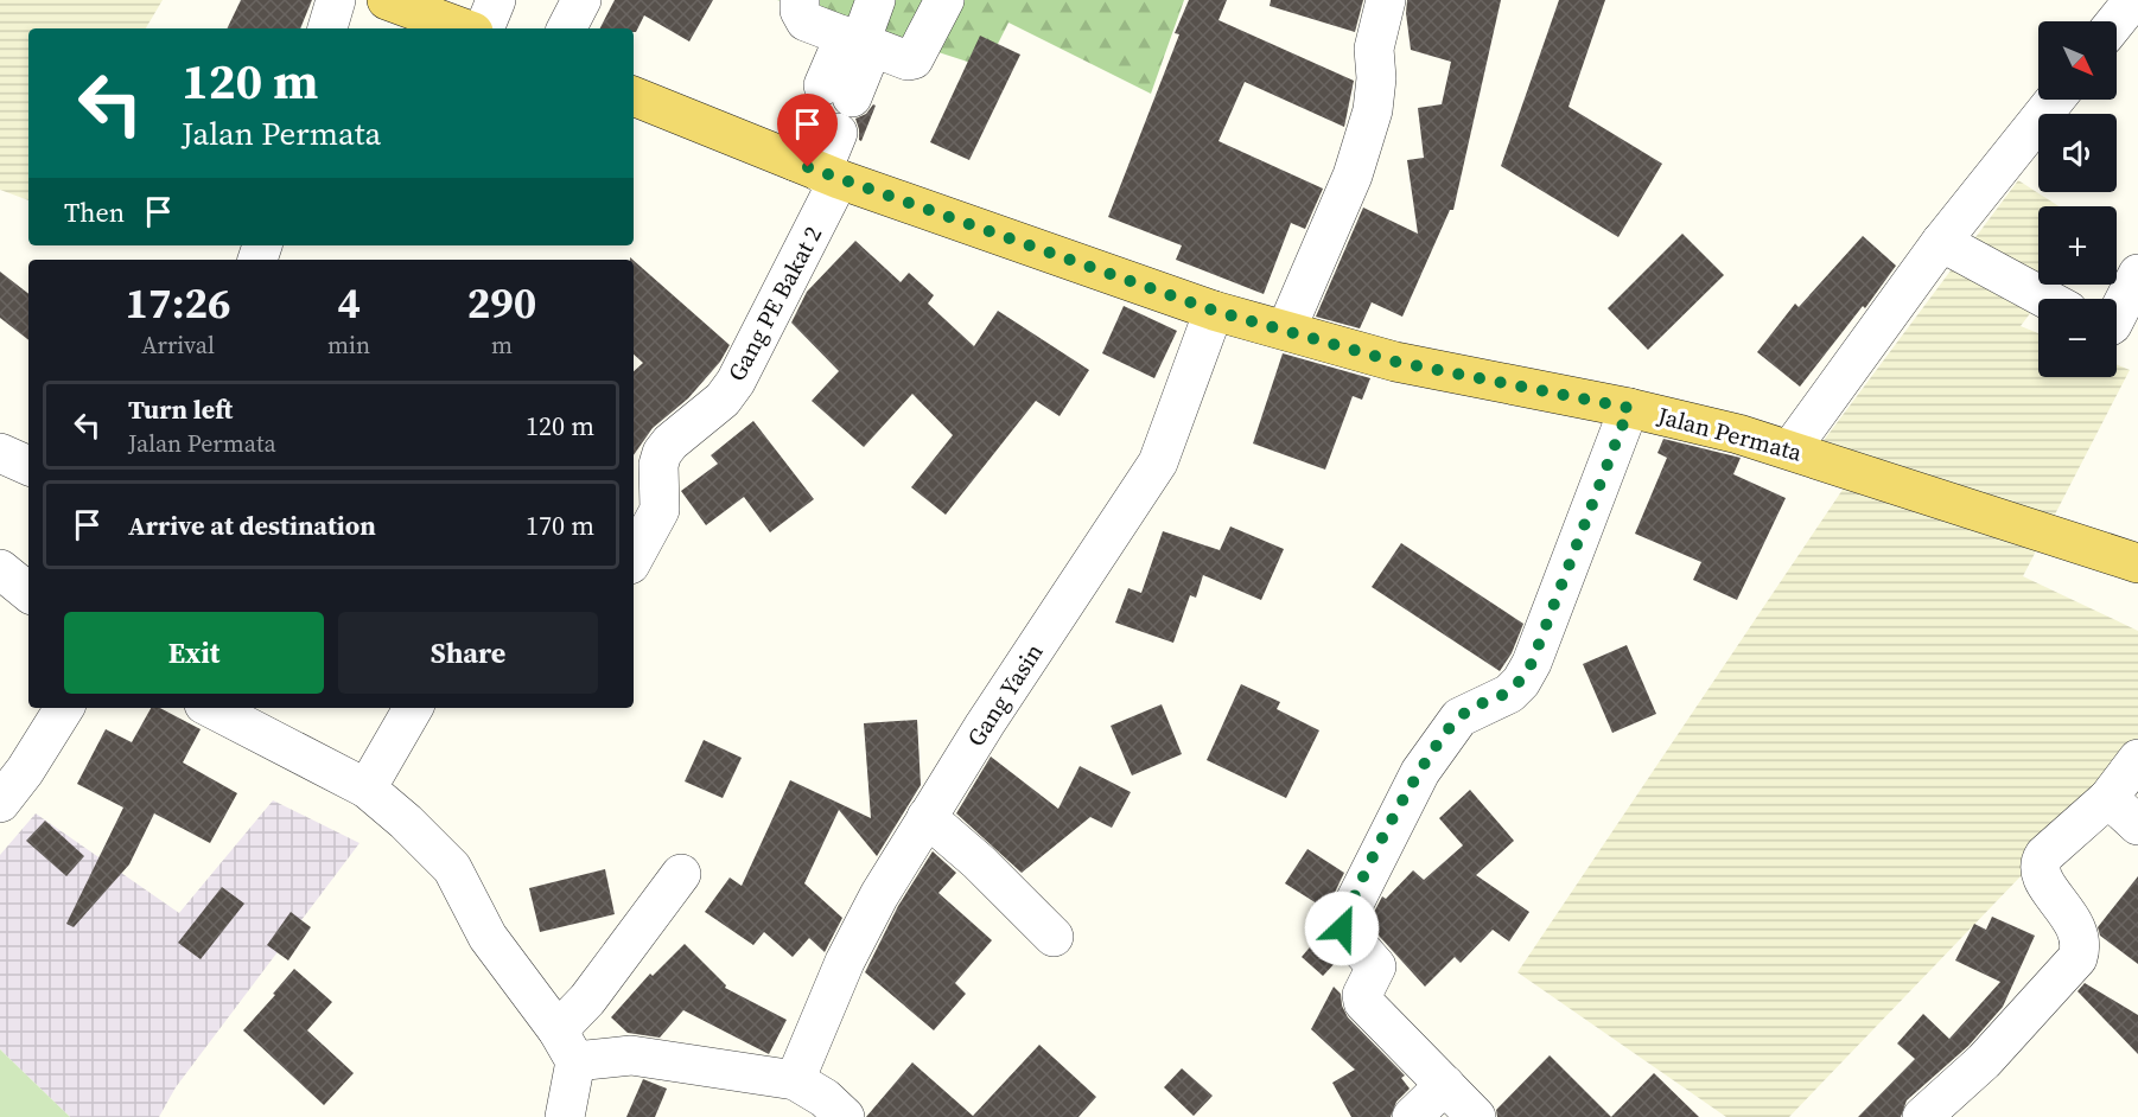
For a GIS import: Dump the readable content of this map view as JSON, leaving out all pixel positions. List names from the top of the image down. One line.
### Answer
{"streets":{"main road":["Jalan Permata"],"street":["Gang PE Bakat 2","Gang Yasin"]},"crossings":[["Gang PE Bakat 2","Jalan Permata"],["Jalan Permata","Gang Yasin"]],"north":"bottom right","page":{"map_buttons":["+","−"],"turn":["120 m","Jalan Permata"],"then":"Then","eta":["17:26","Arrival","4","min","290","m"],"list":[{"name":"Turn left","note":"Jalan Permata","value":"120 m"},{"name":"Arrive at destination","value":"170 m"}],"buttons":["Exit","Share"]}}
